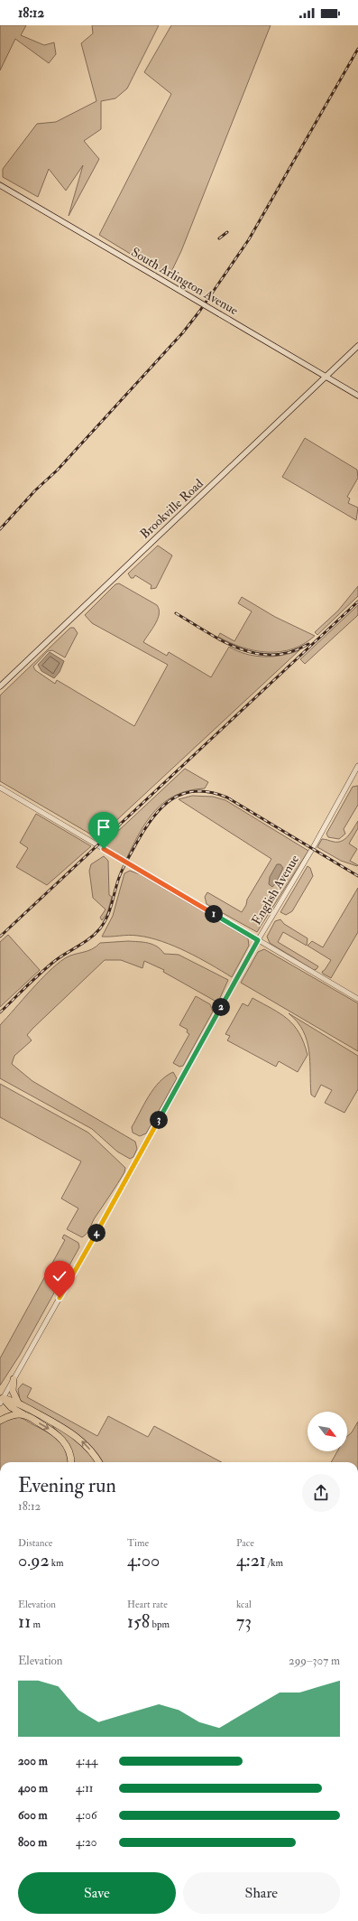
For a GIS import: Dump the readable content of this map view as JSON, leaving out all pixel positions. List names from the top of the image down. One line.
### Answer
{"streets":{"main road":["South Arlington Avenue","Brookville Road"],"street":["English Avenue"]},"crossings":[["South Arlington Avenue","Brookville Road"]],"north":"bottom right","page":{"status":"18:12","pins":["1","2","3","4"],"heading":["Evening run","18:12"],"stats":[["Distance","0.92 km"],["Time","4:00"],["Pace","4:21 /km"],["Elevation","11 m"],["Heart rate","158 bpm"],["kcal","73"]],"chart":["Elevation","299–307 m"],"list":[{"name":"200 m","note":"4:44"},{"name":"400 m","note":"4:11"},{"name":"600 m","note":"4:06"},{"name":"800 m","note":"4:20"}],"buttons":["Save","Share"]}}
